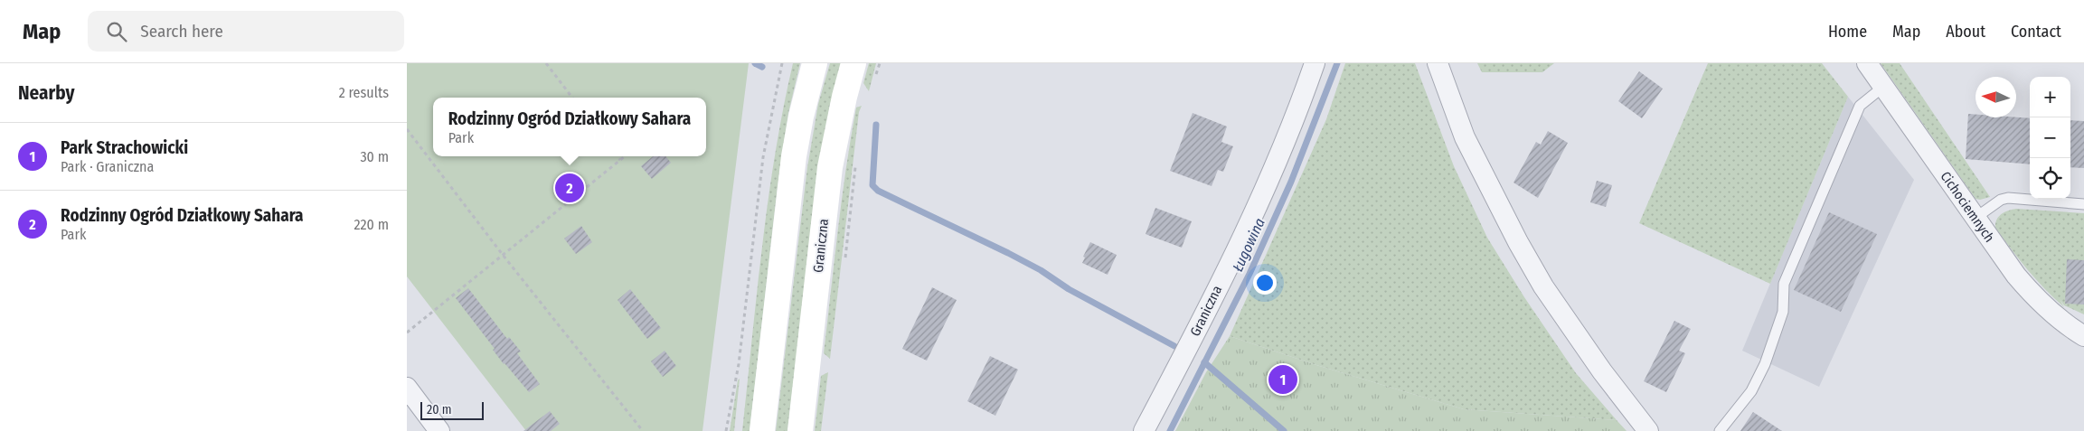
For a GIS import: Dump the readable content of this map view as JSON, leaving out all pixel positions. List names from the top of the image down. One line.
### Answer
{"streets":{"main road":["Graniczna"],"street":["Cichociemnych"]},"water":["Ługowina"],"scale_bar":"20 m","north":"left","page":{"header":"Map","search":"Search here","nav":["Home","Map","About","Contact"],"heading":["Nearby","2 results"],"map_buttons":["+","−"],"popup":["Rodzinny Ogród Działkowy Sahara","Park"],"list":[{"mark":"1","name":"Park Strachowicki","note":"Park · Graniczna","value":"30 m"},{"mark":"2","name":"Rodzinny Ogród Działkowy Sahara","note":"Park","value":"220 m"}],"pins":["2","1"],"scale":"20 m"}}
